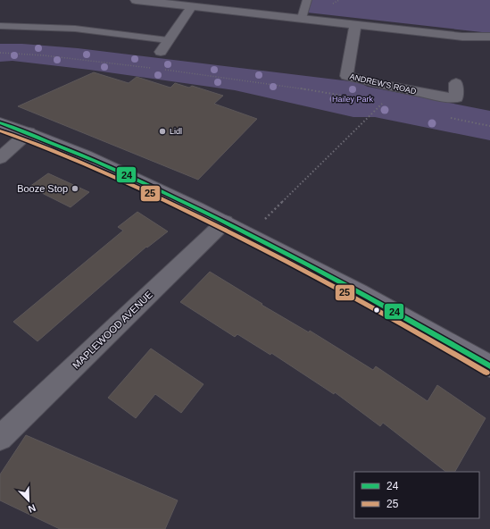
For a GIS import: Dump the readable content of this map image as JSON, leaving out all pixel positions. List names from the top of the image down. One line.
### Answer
{"streets":{"street":["ANDREW'S ROAD","MAPLEWOOD AVENUE"]},"parks":["Hailey Park"],"places":["Lidl","Booze Stop"],"lines":["transit line 24","transit line 25"],"legend":["24","25"],"north":"bottom right"}
